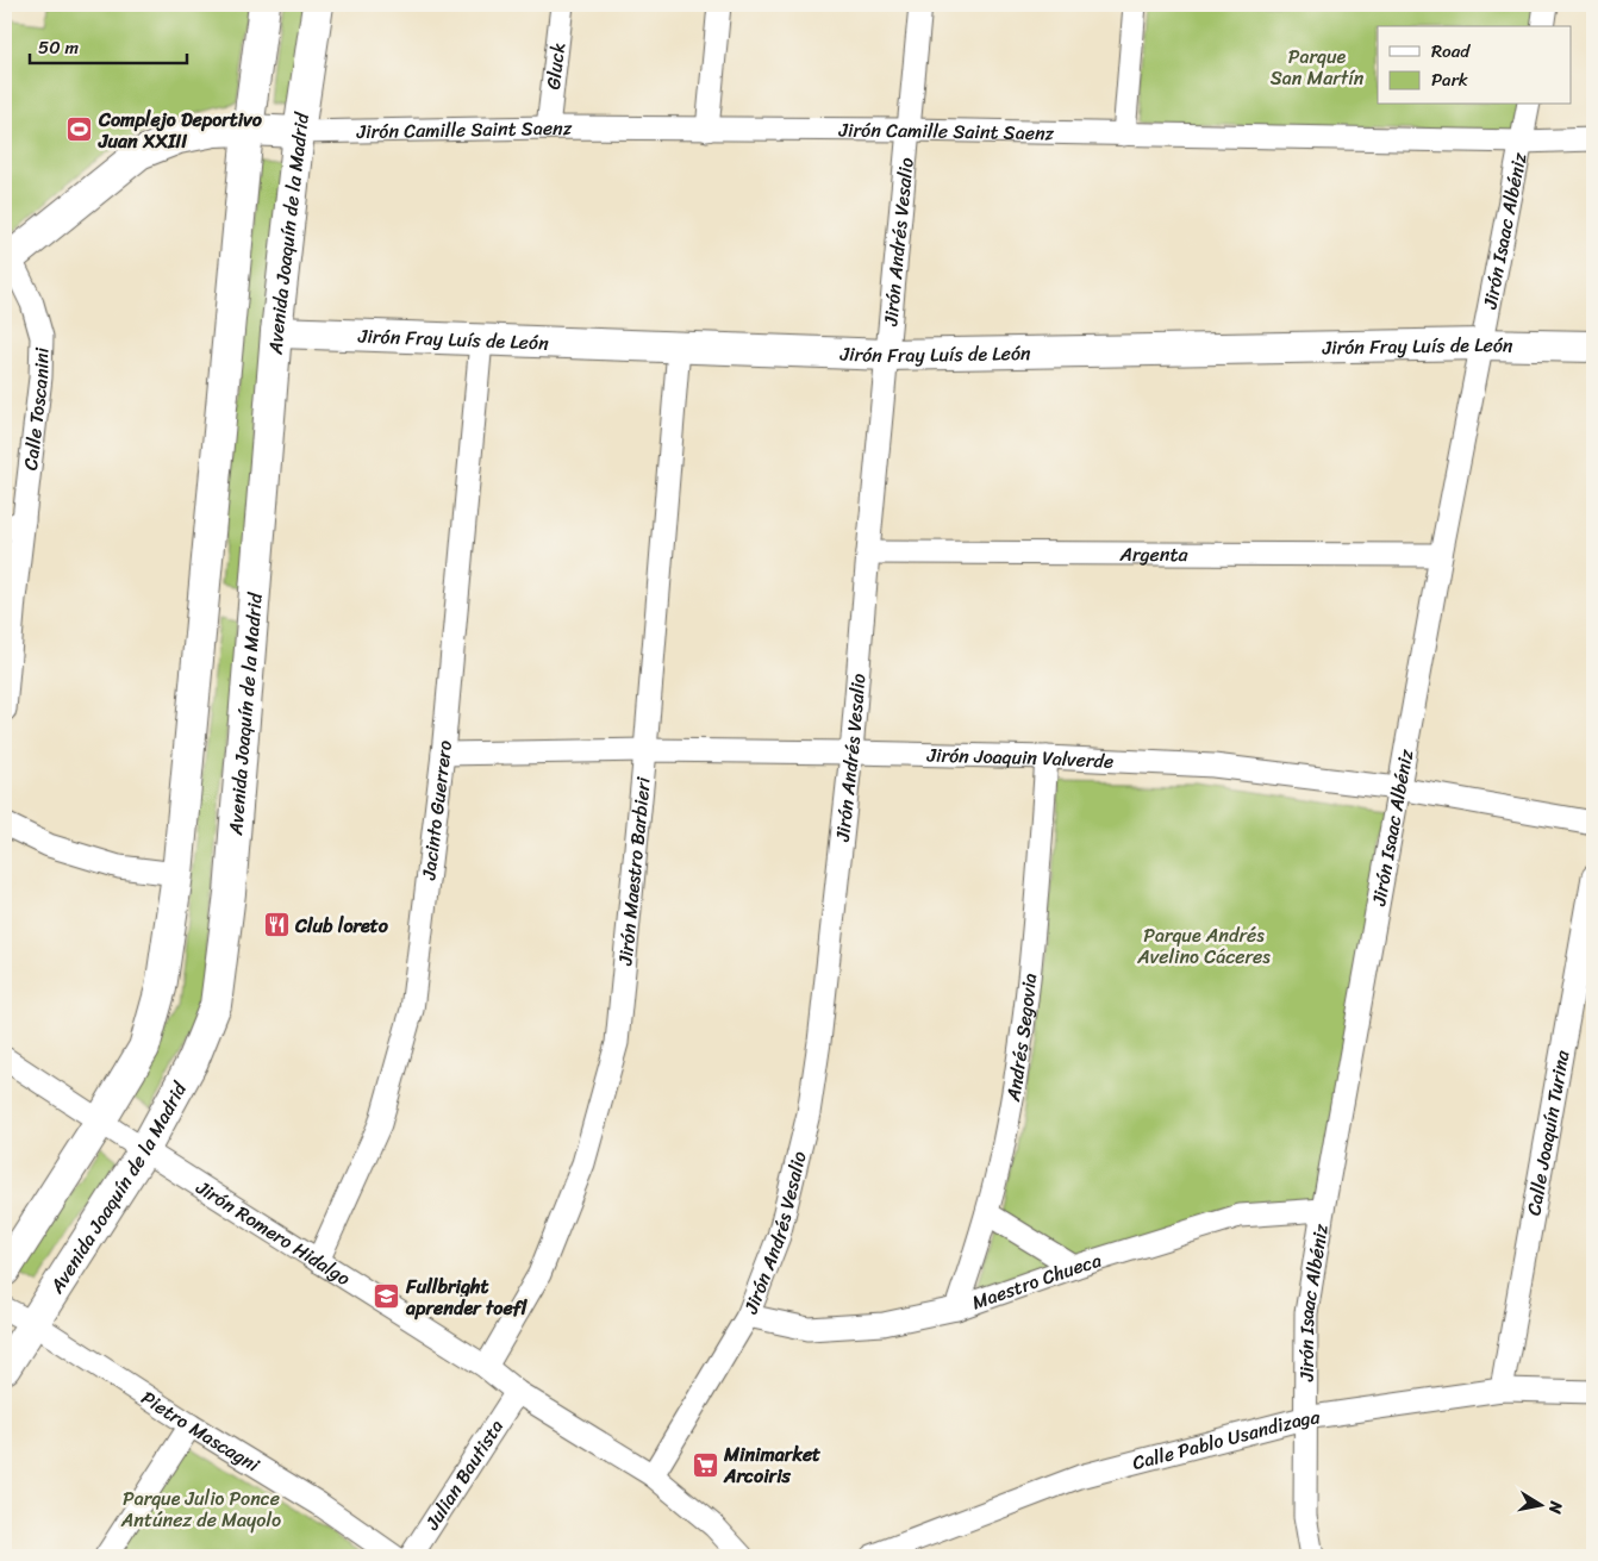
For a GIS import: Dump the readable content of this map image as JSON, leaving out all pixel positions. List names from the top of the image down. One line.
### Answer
{"streets":{"street":["Gluck","Jirón Camille Saint Saenz","Jirón Isaac Albéniz","Avenida Joaquín de la Madrid","Jirón Andrés Vesalio","Jirón Fray Luís de León","Calle Toscanini","Argenta","Jirón Joaquin Valverde","Jacinto Guerrero","Jirón Maestro Barbieri","Andrés Segovia","Calle Joaquín Turina","Jirón Romero Hidalgo","Maestro Chueca","Pietro Mascagni","Calle Pablo Usandizaga","Julian Bautista"]},"crossings":[["Gluck","Jirón Camille Saint Saenz"],["Jirón Camille Saint Saenz","Jirón Isaac Albéniz"],["Jirón Camille Saint Saenz","Avenida Joaquín de la Madrid"],["Jirón Camille Saint Saenz","Jirón Andrés Vesalio"],["Jirón Isaac Albéniz","Jirón Fray Luís de León"],["Jirón Isaac Albéniz","Argenta"],["Jirón Isaac Albéniz","Jirón Joaquin Valverde"],["Jirón Isaac Albéniz","Maestro Chueca"],["Jirón Isaac Albéniz","Calle Pablo Usandizaga"],["Avenida Joaquín de la Madrid","Jirón Fray Luís de León"],["Avenida Joaquín de la Madrid","Jirón Romero Hidalgo"],["Avenida Joaquín de la Madrid","Pietro Mascagni"],["Jirón Andrés Vesalio","Jirón Fray Luís de León"],["Jirón Andrés Vesalio","Argenta"],["Jirón Andrés Vesalio","Jirón Joaquin Valverde"],["Jirón Andrés Vesalio","Jirón Romero Hidalgo"],["Jirón Andrés Vesalio","Maestro Chueca"],["Jirón Fray Luís de León","Jacinto Guerrero"],["Jirón Fray Luís de León","Jirón Maestro Barbieri"],["Jirón Joaquin Valverde","Jacinto Guerrero"],["Jirón Joaquin Valverde","Jirón Maestro Barbieri"],["Jirón Joaquin Valverde","Andrés Segovia"],["Jacinto Guerrero","Jirón Romero Hidalgo"],["Jirón Maestro Barbieri","Jirón Romero Hidalgo"],["Andrés Segovia","Maestro Chueca"],["Calle Joaquín Turina","Calle Pablo Usandizaga"],["Jirón Romero Hidalgo","Julian Bautista"]],"parks":["Parque San Martín","Parque Andrés Avelino Cáceres","Parque Julio Ponce Antúnez de Mayolo"],"places":{"sports":["Complejo Deportivo Juan XXIII"],"restaurant":["Club loreto"],"school or university":["Fullbright aprender toefl"],"supermarket":["Minimarket Arcoiris"]},"legend":["Road","Park"],"scale_bar":"50 m","north":"right"}
